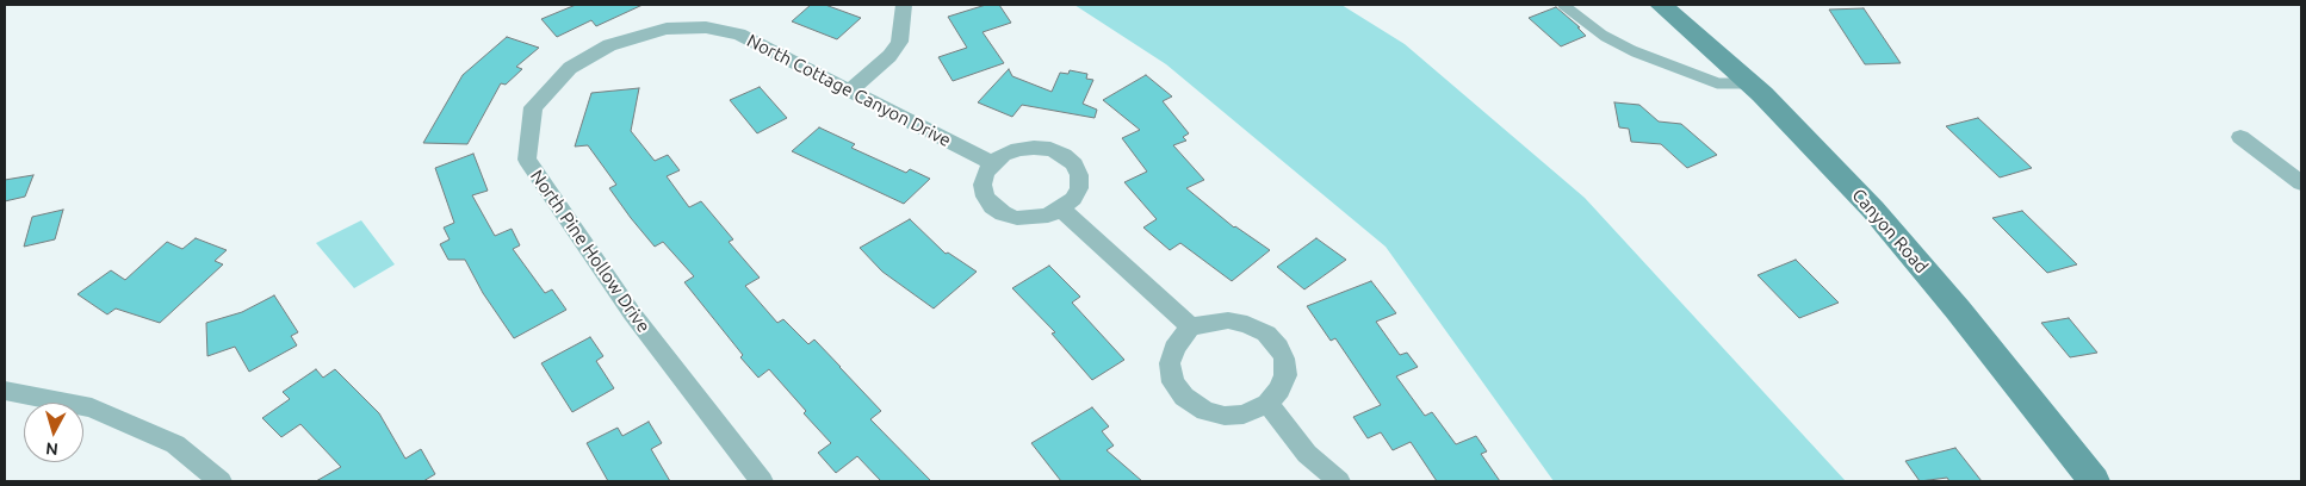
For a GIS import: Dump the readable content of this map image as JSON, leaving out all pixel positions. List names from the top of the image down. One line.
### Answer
{"streets":{"main road":["Canyon Road"],"street":["North Cottage Canyon Drive","North Pine Hollow Drive"]},"crossings":[["North Cottage Canyon Drive","North Pine Hollow Drive"]],"north":"bottom"}
